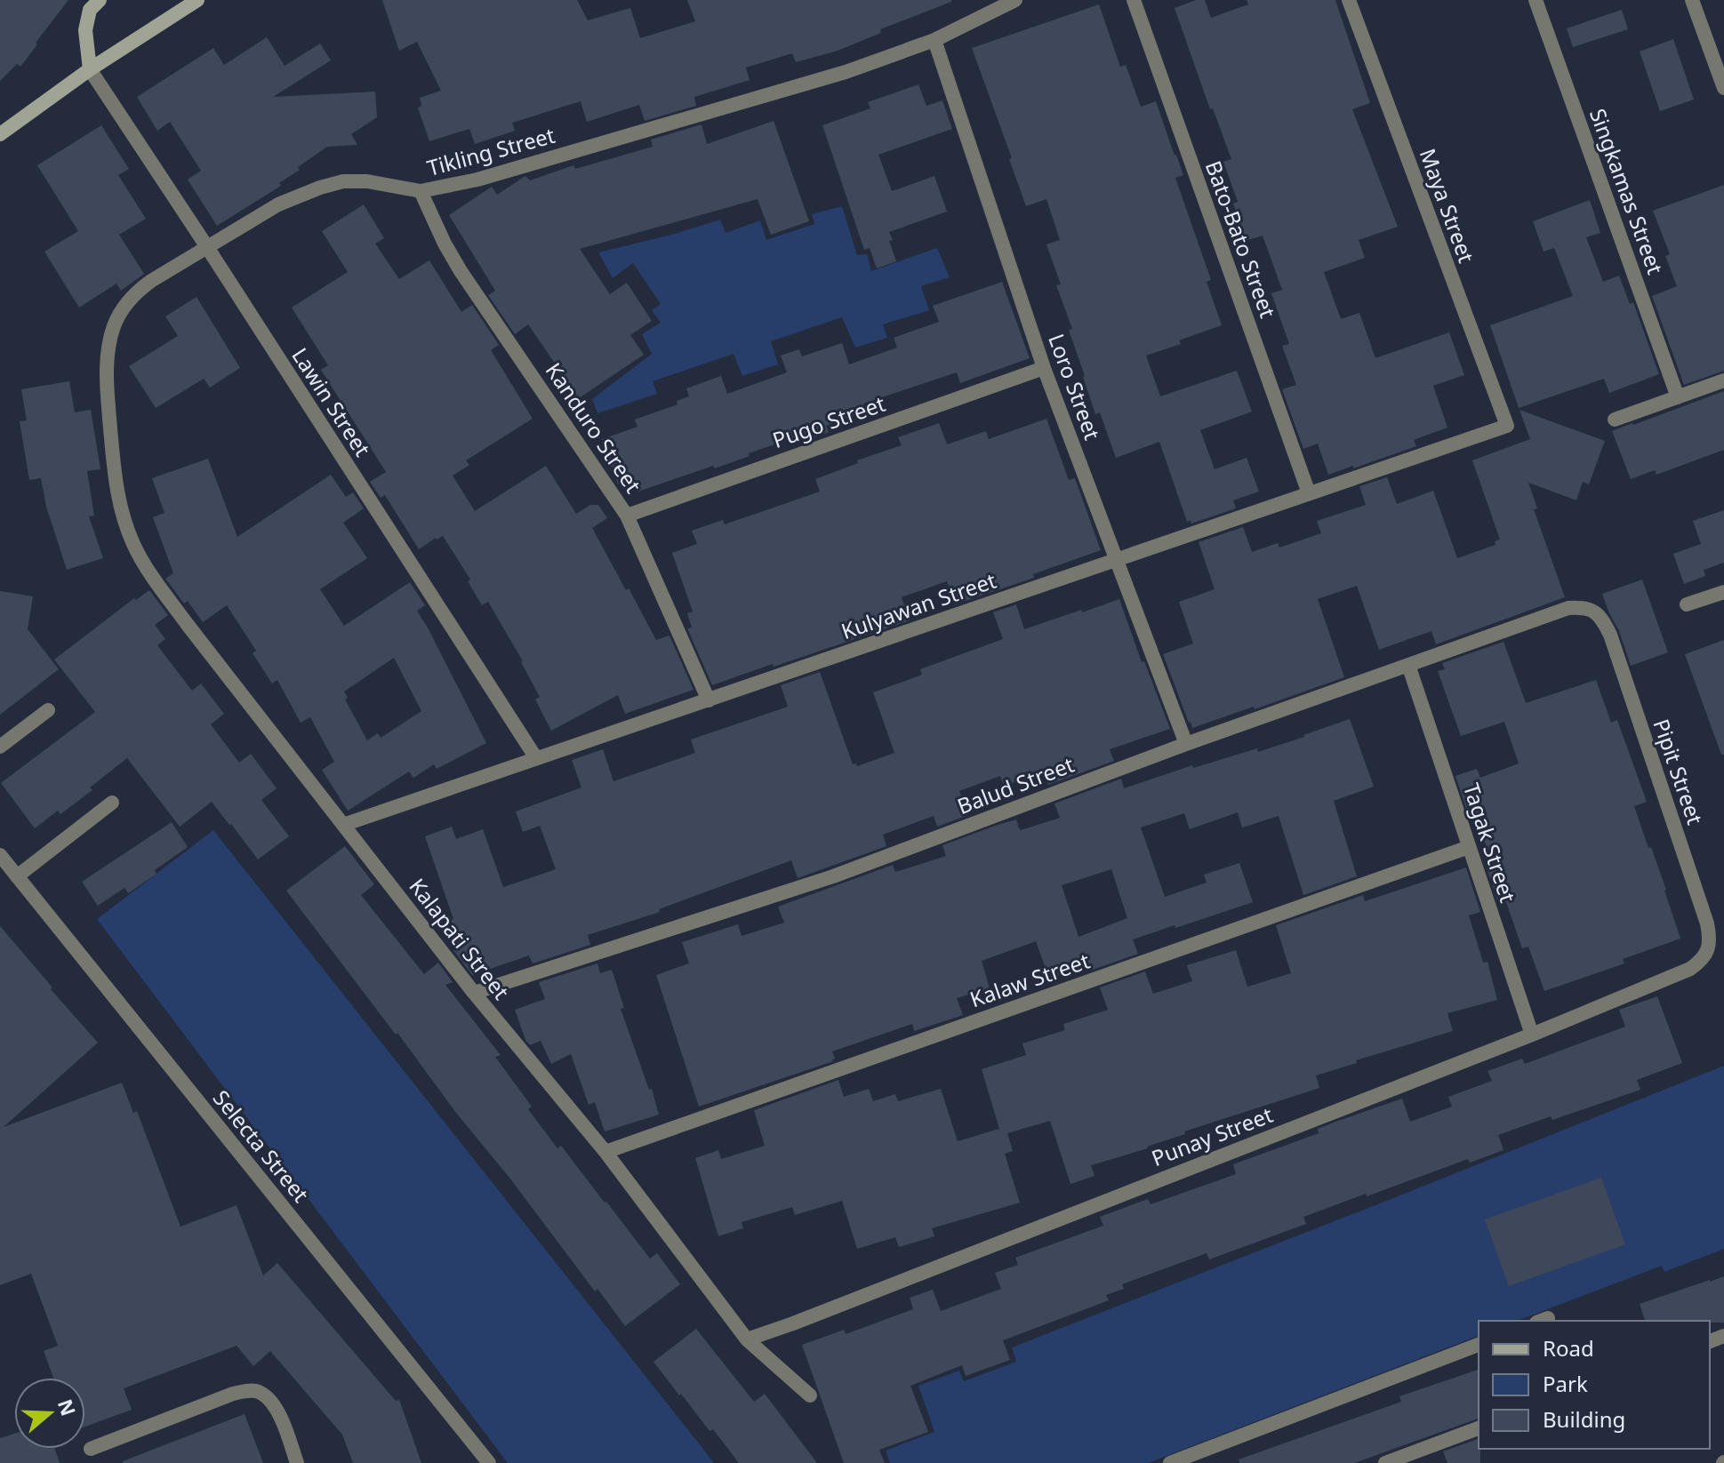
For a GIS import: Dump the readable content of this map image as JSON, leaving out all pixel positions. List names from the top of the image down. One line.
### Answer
{"streets":{"street":["Tikling Street","Singkamas Street","Maya Street","Bato-Bato Street","Loro Street","Lawin Street","Pugo Street","Kanduro Street","Kulyawan Street","Pipit Street","Balud Street","Tagak Street","Kalapati Street","Kalaw Street","Punay Street","Selecta Street"]},"crossings":[["Tikling Street","Loro Street"],["Tikling Street","Lawin Street"],["Tikling Street","Kanduro Street"],["Tikling Street","Kalapati Street"],["Maya Street","Kulyawan Street"],["Bato-Bato Street","Kulyawan Street"],["Loro Street","Pugo Street"],["Loro Street","Kulyawan Street"],["Loro Street","Balud Street"],["Lawin Street","Kulyawan Street"],["Pugo Street","Kanduro Street"],["Kanduro Street","Kulyawan Street"],["Kulyawan Street","Kalapati Street"],["Pipit Street","Balud Street"],["Pipit Street","Punay Street"],["Balud Street","Tagak Street"],["Balud Street","Kalapati Street"],["Tagak Street","Kalaw Street"],["Tagak Street","Punay Street"],["Kalapati Street","Kalaw Street"],["Kalapati Street","Punay Street"]],"legend":["Road","Park","Building"],"north":"right"}
